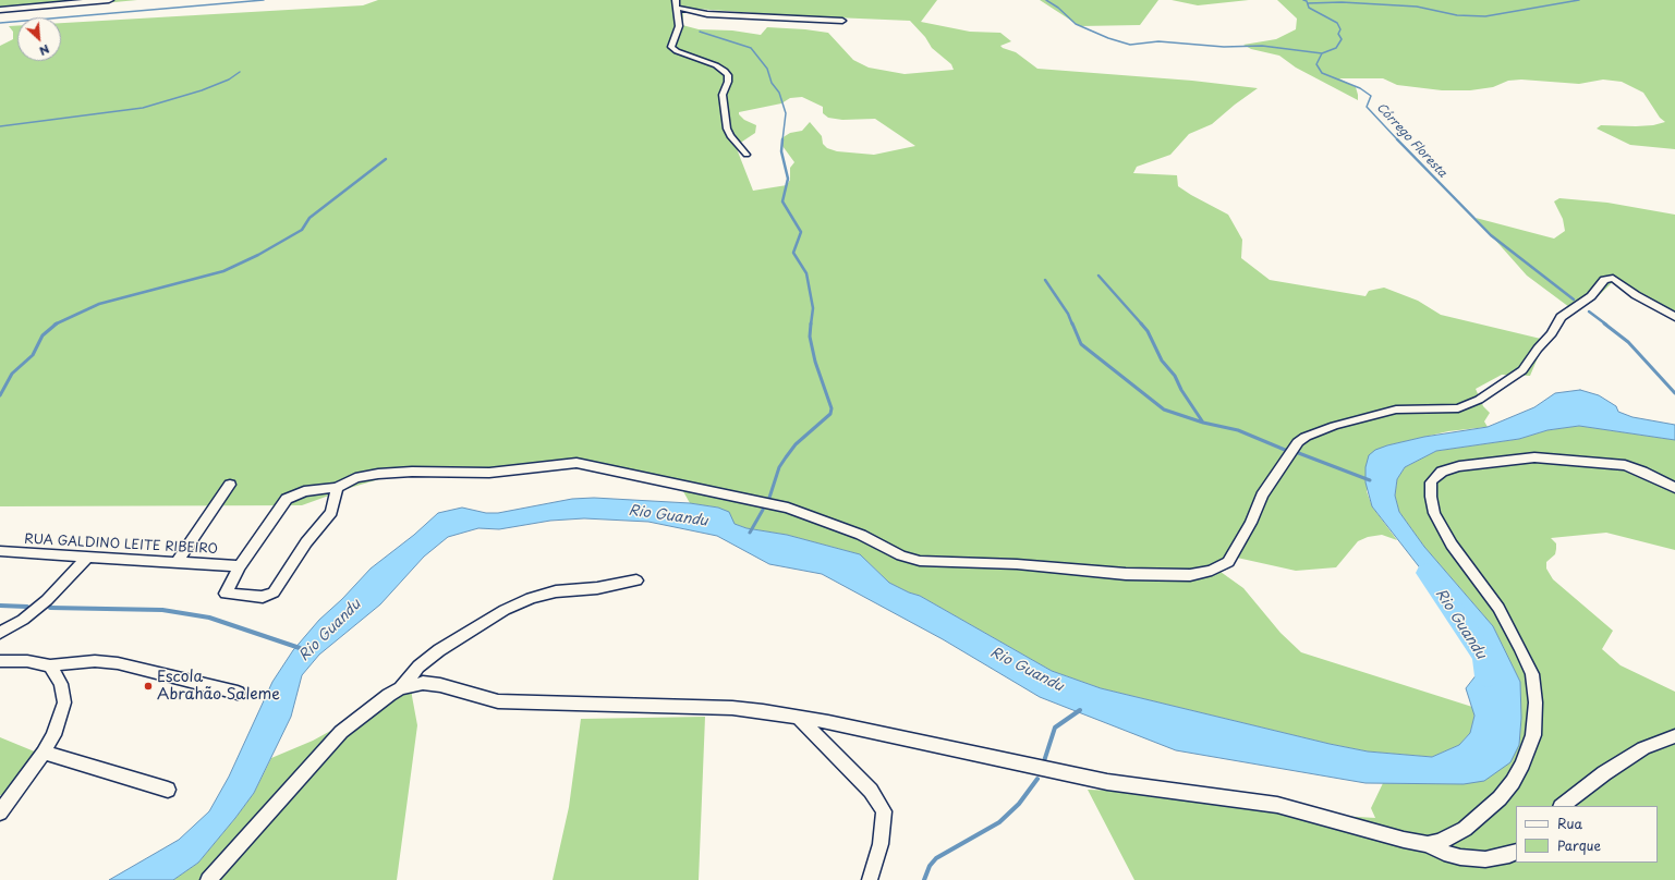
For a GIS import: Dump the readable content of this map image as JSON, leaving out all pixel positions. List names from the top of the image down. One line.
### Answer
{"streets":{"street":["RUA GALDINO LEITE RIBEIRO"]},"water":["Córrego Floresta","Rio Guandu"],"places":["Escola Abrahão Saleme"],"legend":["Rua","Parque"],"north":"bottom right"}
